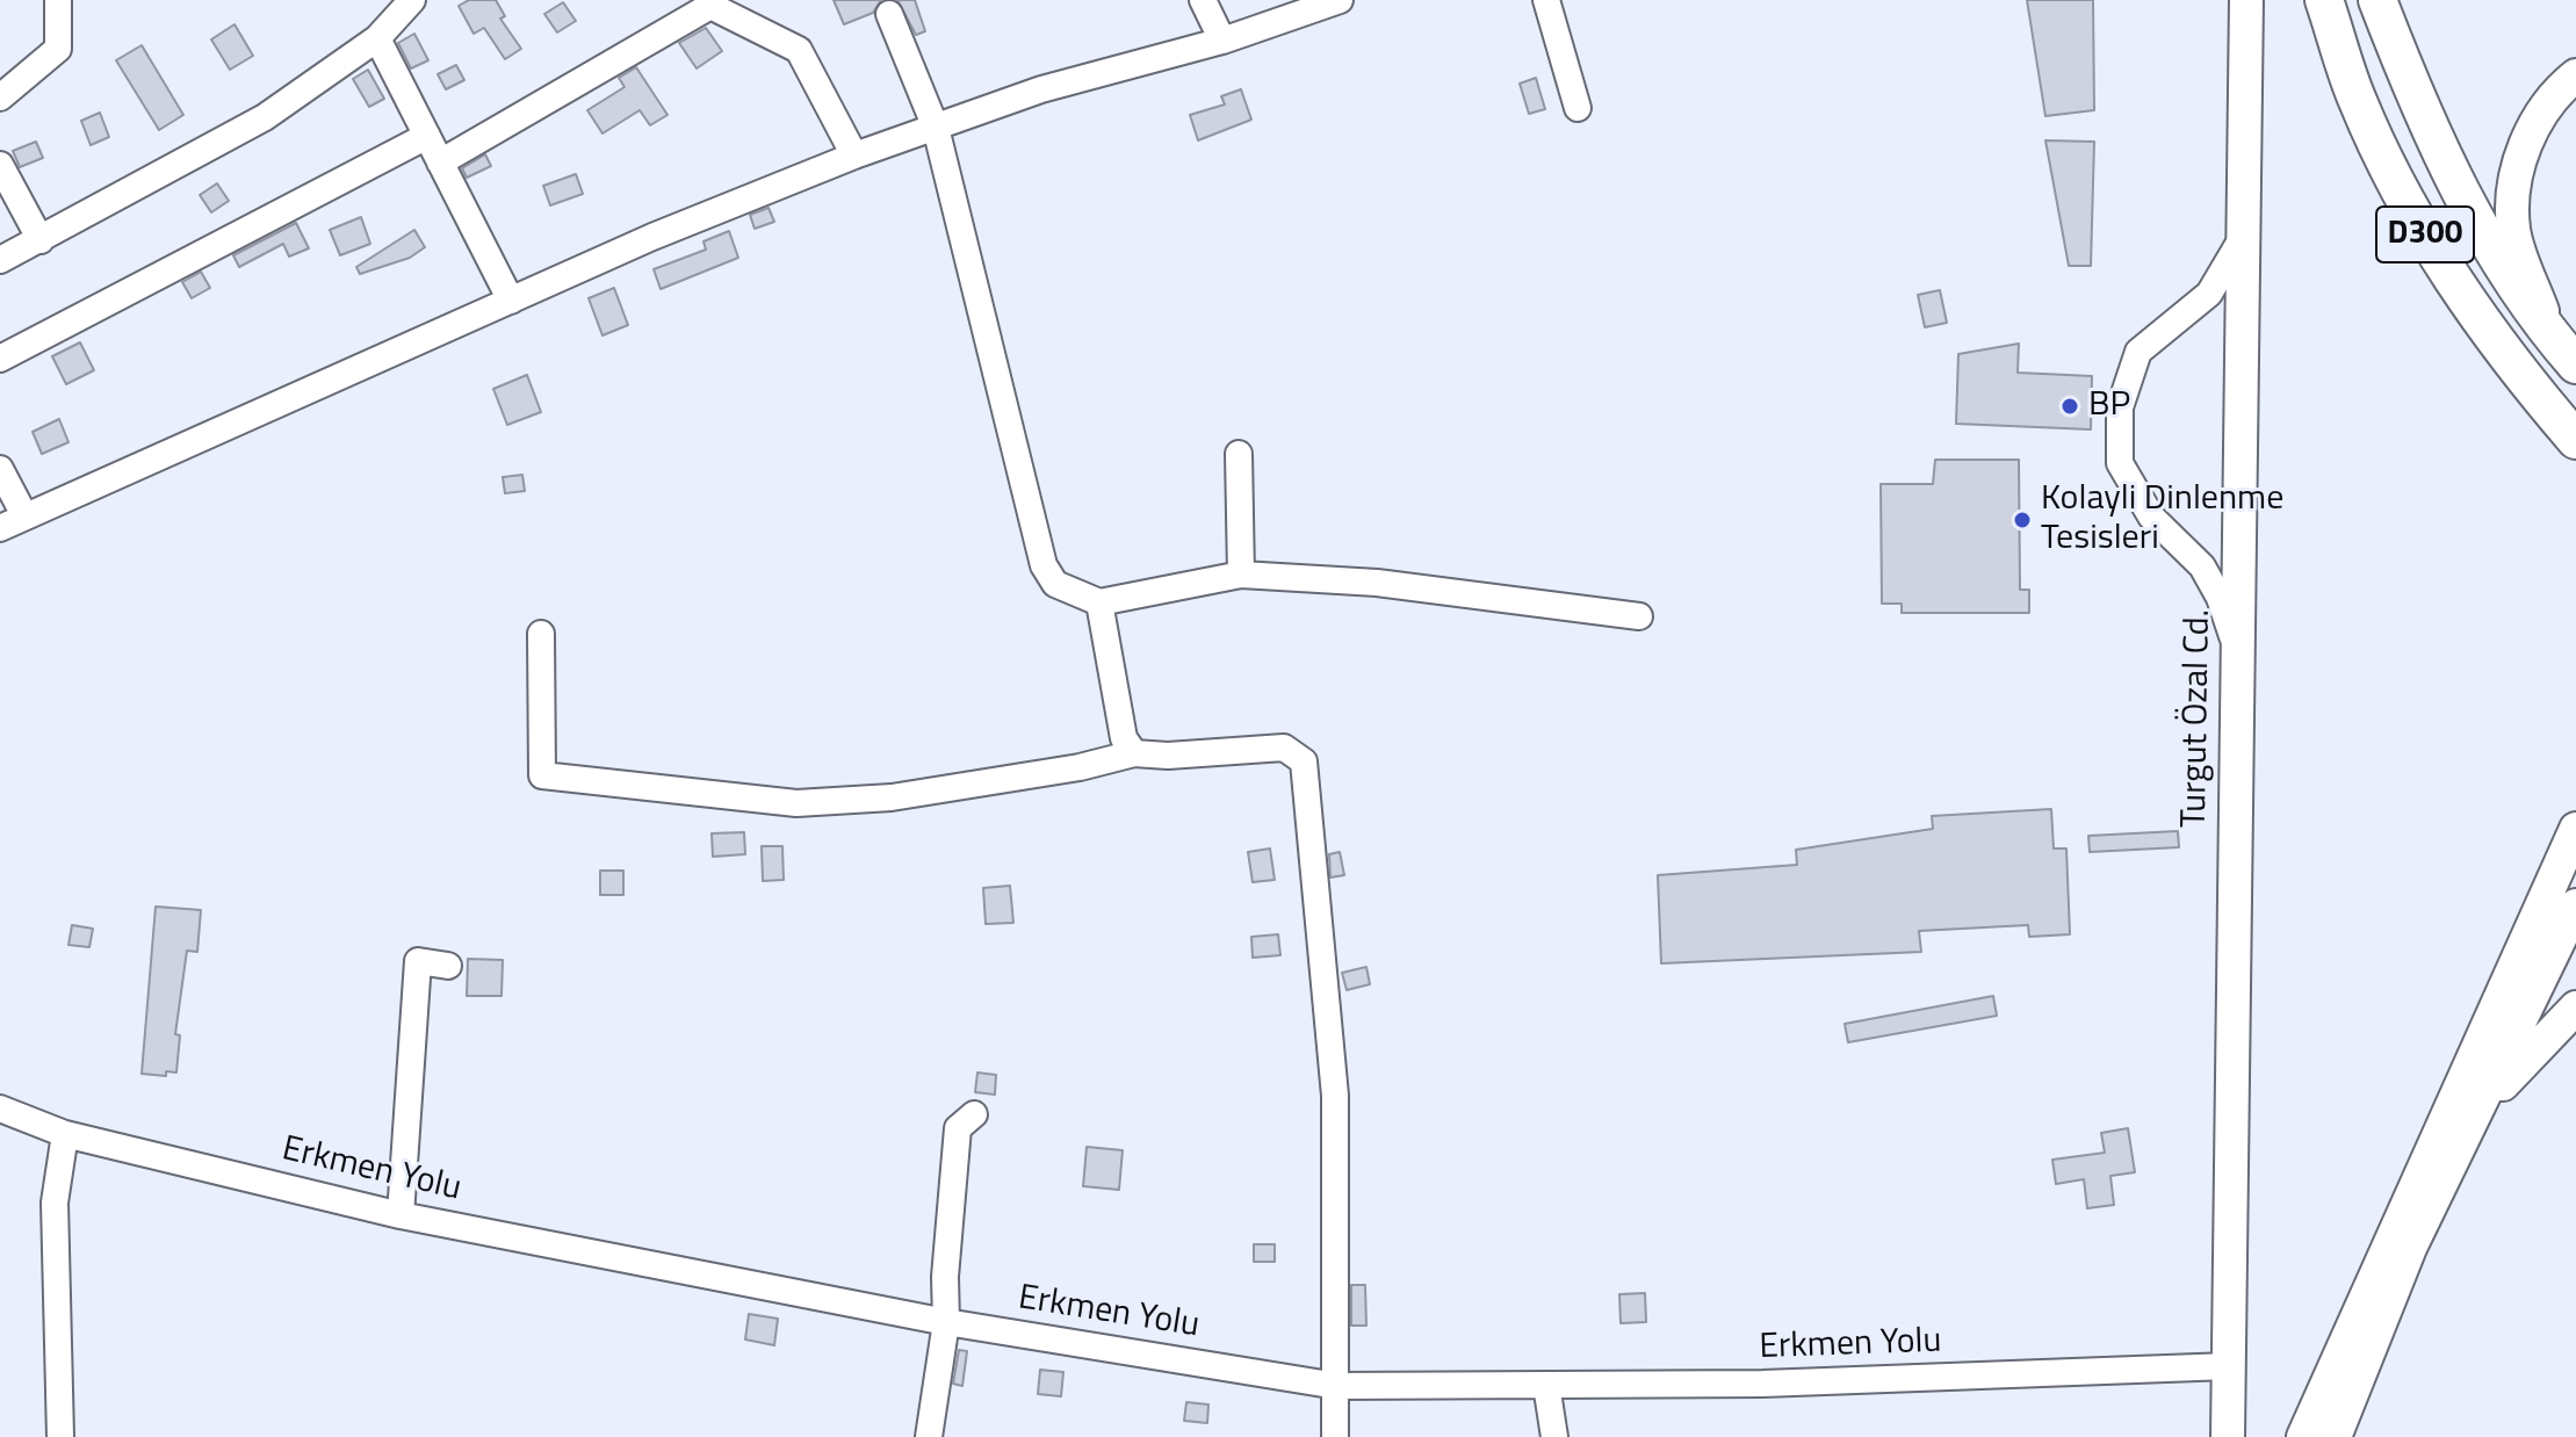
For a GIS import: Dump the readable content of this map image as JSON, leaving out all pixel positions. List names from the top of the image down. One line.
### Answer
{"streets":{"highway":["D300"],"main road":["Turgut Özal Cd."],"street":["Erkmen Yolu"]},"crossings":[["Turgut Özal Cd.","Erkmen Yolu"]],"places":["BP","Kolayli Dinlenme Tesisleri"]}
